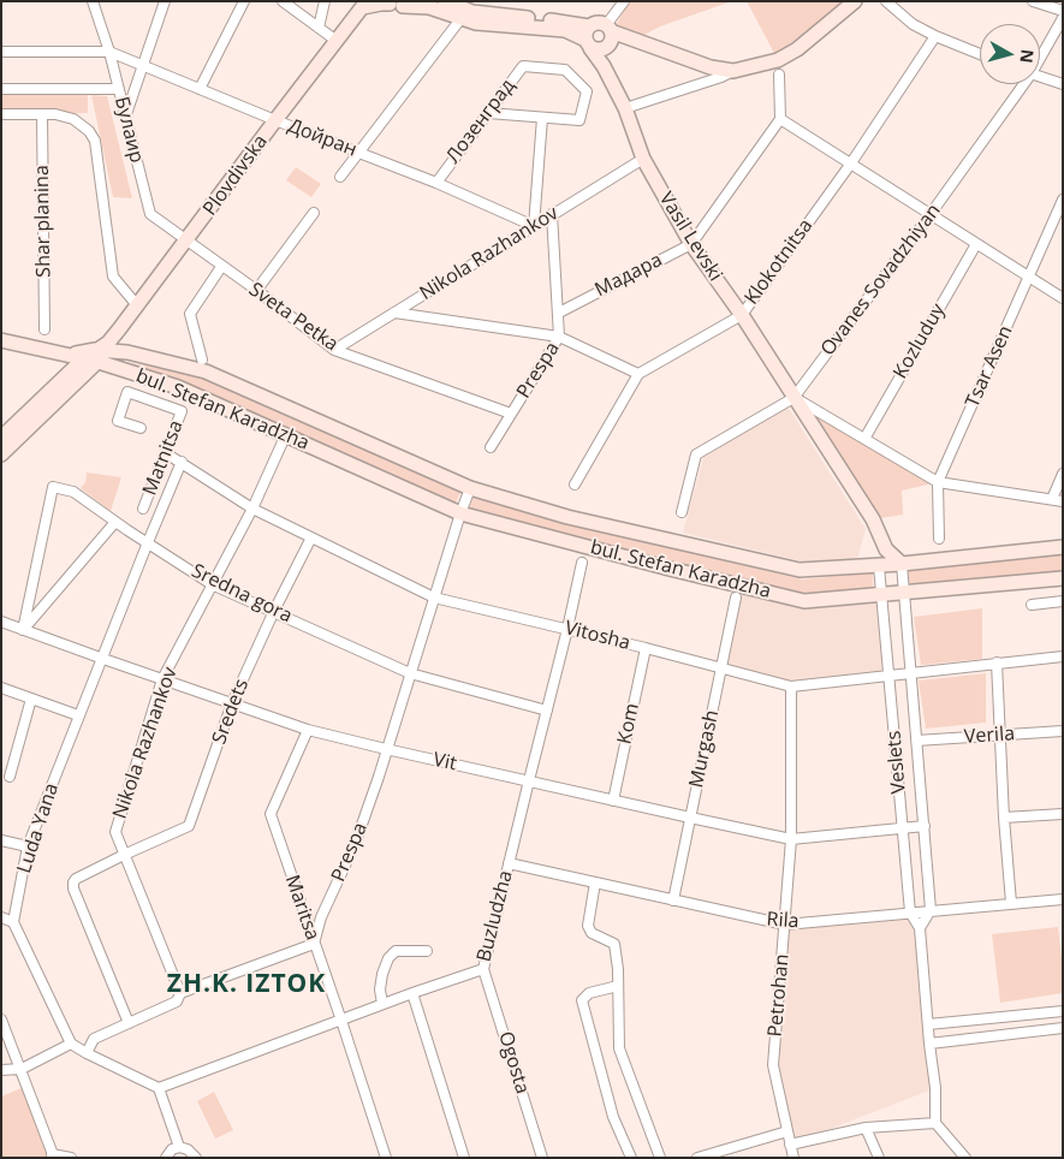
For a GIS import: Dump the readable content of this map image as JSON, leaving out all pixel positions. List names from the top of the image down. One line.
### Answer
{"streets":{"street":["Лозенград","Булаир","Дойран","Plovdivska","Shar planina","Vasil Levski","Nikola Razhankov","Klokotnitsa","Мадара","Ovanes Sovadzhiyan","Sveta Petka","Kozluduy","Tsar Asen","Prespa","bul. Stefan Karadzha","Matnitsa","Sredna gora","Vitosha","Sredets","Kom","Verila","Murgash","Vit","Veslets","Luda Yana","Maritsa","Buzludzha","Rila","Petrohan","Ogosta"]},"crossings":[["Лозенград","Дойран"],["Булаир","Дойран"],["Булаир","Plovdivska"],["Булаир","Sveta Petka"],["Дойран","Plovdivska"],["Дойран","Nikola Razhankov"],["Plovdivska","Vasil Levski"],["Plovdivska","Sveta Petka"],["Plovdivska","bul. Stefan Karadzha"],["Vasil Levski","Nikola Razhankov"],["Vasil Levski","Klokotnitsa"],["Vasil Levski","Мадара"],["Vasil Levski","Ovanes Sovadzhiyan"],["Vasil Levski","Kozluduy"],["Vasil Levski","Tsar Asen"],["Nikola Razhankov","Sveta Petka"],["Nikola Razhankov","Prespa"],["Nikola Razhankov","bul. Stefan Karadzha"],["Nikola Razhankov","Sredna gora"],["Nikola Razhankov","Vitosha"],["Nikola Razhankov","Sredets"],["Nikola Razhankov","Vit"],["Мадара","Prespa"],["Sveta Petka","Prespa"],["Prespa","bul. Stefan Karadzha"],["Prespa","Sredna gora"],["Prespa","Vitosha"],["Prespa","Vit"],["Prespa","Maritsa"],["bul. Stefan Karadzha","Veslets"],["Matnitsa","Vitosha"],["Sredna gora","Sredets"],["Sredna gora","Vit"],["Sredna gora","Luda Yana"],["Sredna gora","Buzludzha"],["Vitosha","Sredets"],["Vitosha","Kom"],["Vitosha","Murgash"],["Vitosha","Veslets"],["Vitosha","Luda Yana"],["Vitosha","Buzludzha"],["Vitosha","Petrohan"],["Sredets","Vit"],["Kom","Vit"],["Verila","Veslets"],["Murgash","Vit"],["Murgash","Rila"],["Vit","Veslets"],["Vit","Luda Yana"],["Vit","Maritsa"],["Vit","Buzludzha"],["Vit","Petrohan"],["Veslets","Rila"],["Maritsa","Buzludzha"],["Buzludzha","Rila"],["Buzludzha","Ogosta"],["Rila","Petrohan"]],"districts":["ZH.K. IZTOK"],"north":"right"}
